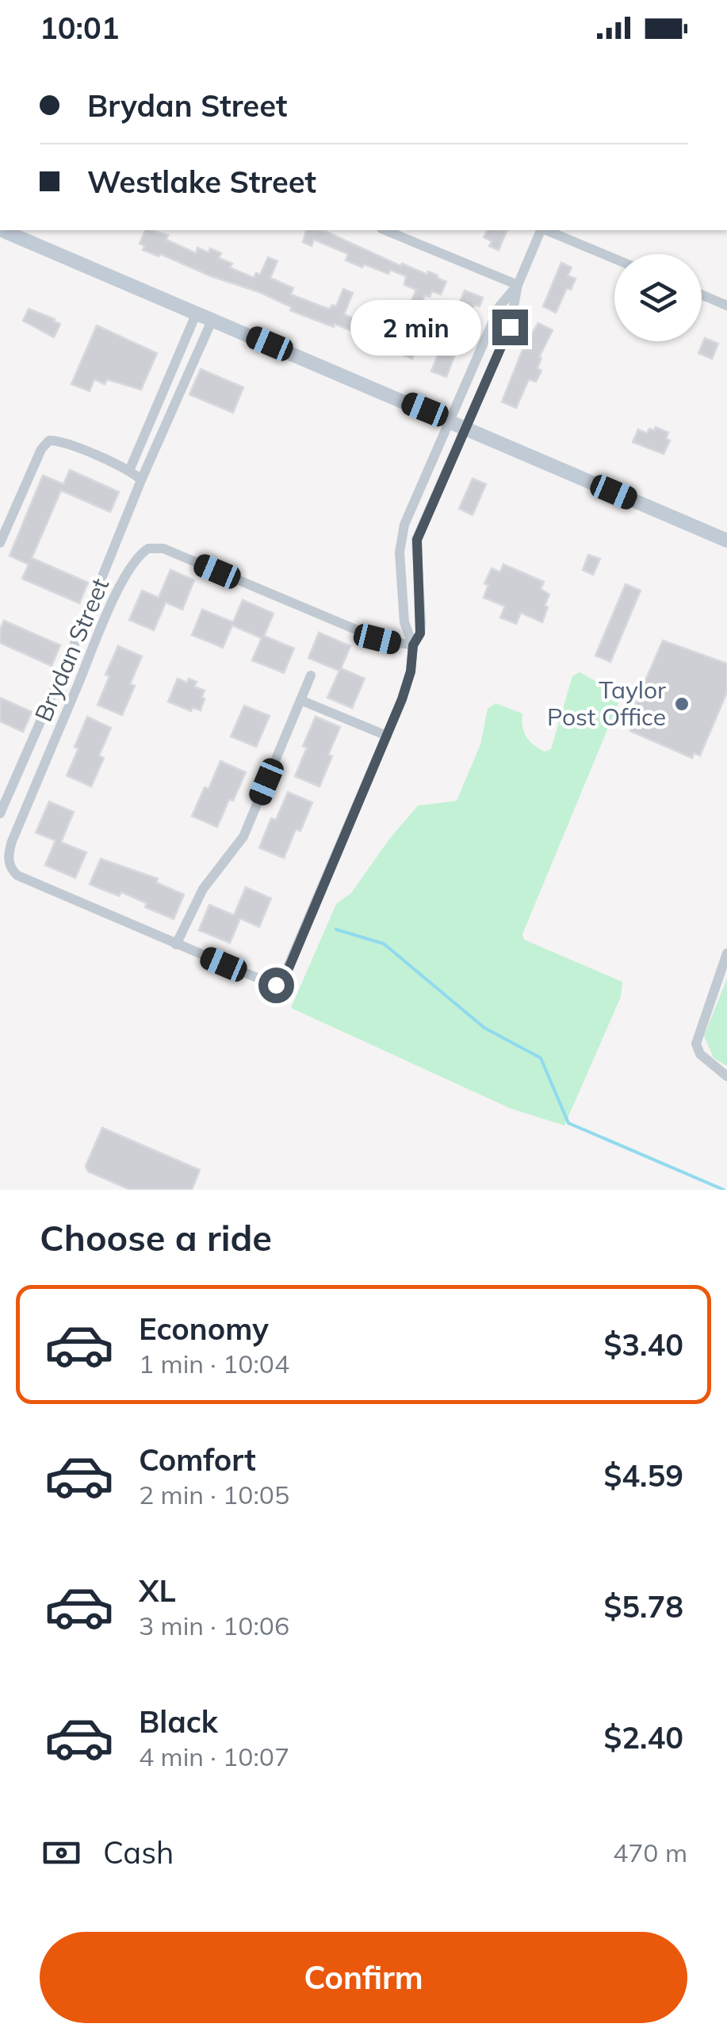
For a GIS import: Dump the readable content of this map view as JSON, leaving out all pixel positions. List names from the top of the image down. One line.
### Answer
{"streets":{"street":["Brydan Street"]},"places":["Taylor Post Office"],"page":{"status":"10:01","banner":["Brydan Street","Westlake Street"],"bubble":"2 min","heading":"Choose a ride","list":[{"name":"Economy","note":"1 min · 10:04","value":"$3.40"},{"name":"Comfort","note":"2 min · 10:05","value":"$4.59"},{"name":"XL","note":"3 min · 10:06","value":"$5.78"},{"name":"Black","note":"4 min · 10:07","value":"$2.40"}],"pay":["Cash","470 m"],"buttons":"Confirm"}}
